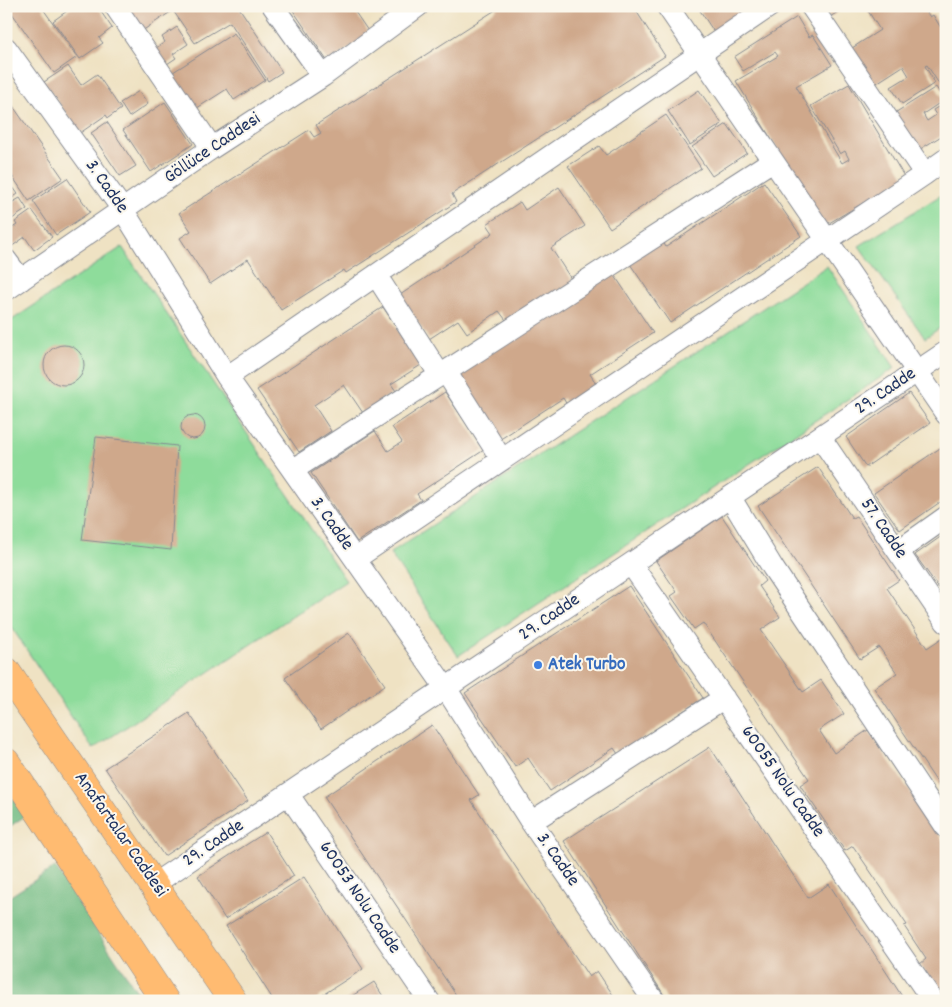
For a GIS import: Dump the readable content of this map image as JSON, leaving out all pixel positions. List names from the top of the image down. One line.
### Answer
{"streets":{"main road":["Anafartalar Caddesi"],"street":["Göllüce Caddesi","3. Cadde","29. Cadde","57. Cadde","60055 Nolu Cadde","60053 Nolu Cadde"]},"crossings":[["Göllüce Caddesi","3. Cadde"],["3. Cadde","29. Cadde"],["29. Cadde","57. Cadde"],["29. Cadde","60055 Nolu Cadde"],["29. Cadde","Anafartalar Caddesi"],["29. Cadde","60053 Nolu Cadde"]],"places":["Atek Turbo"]}
